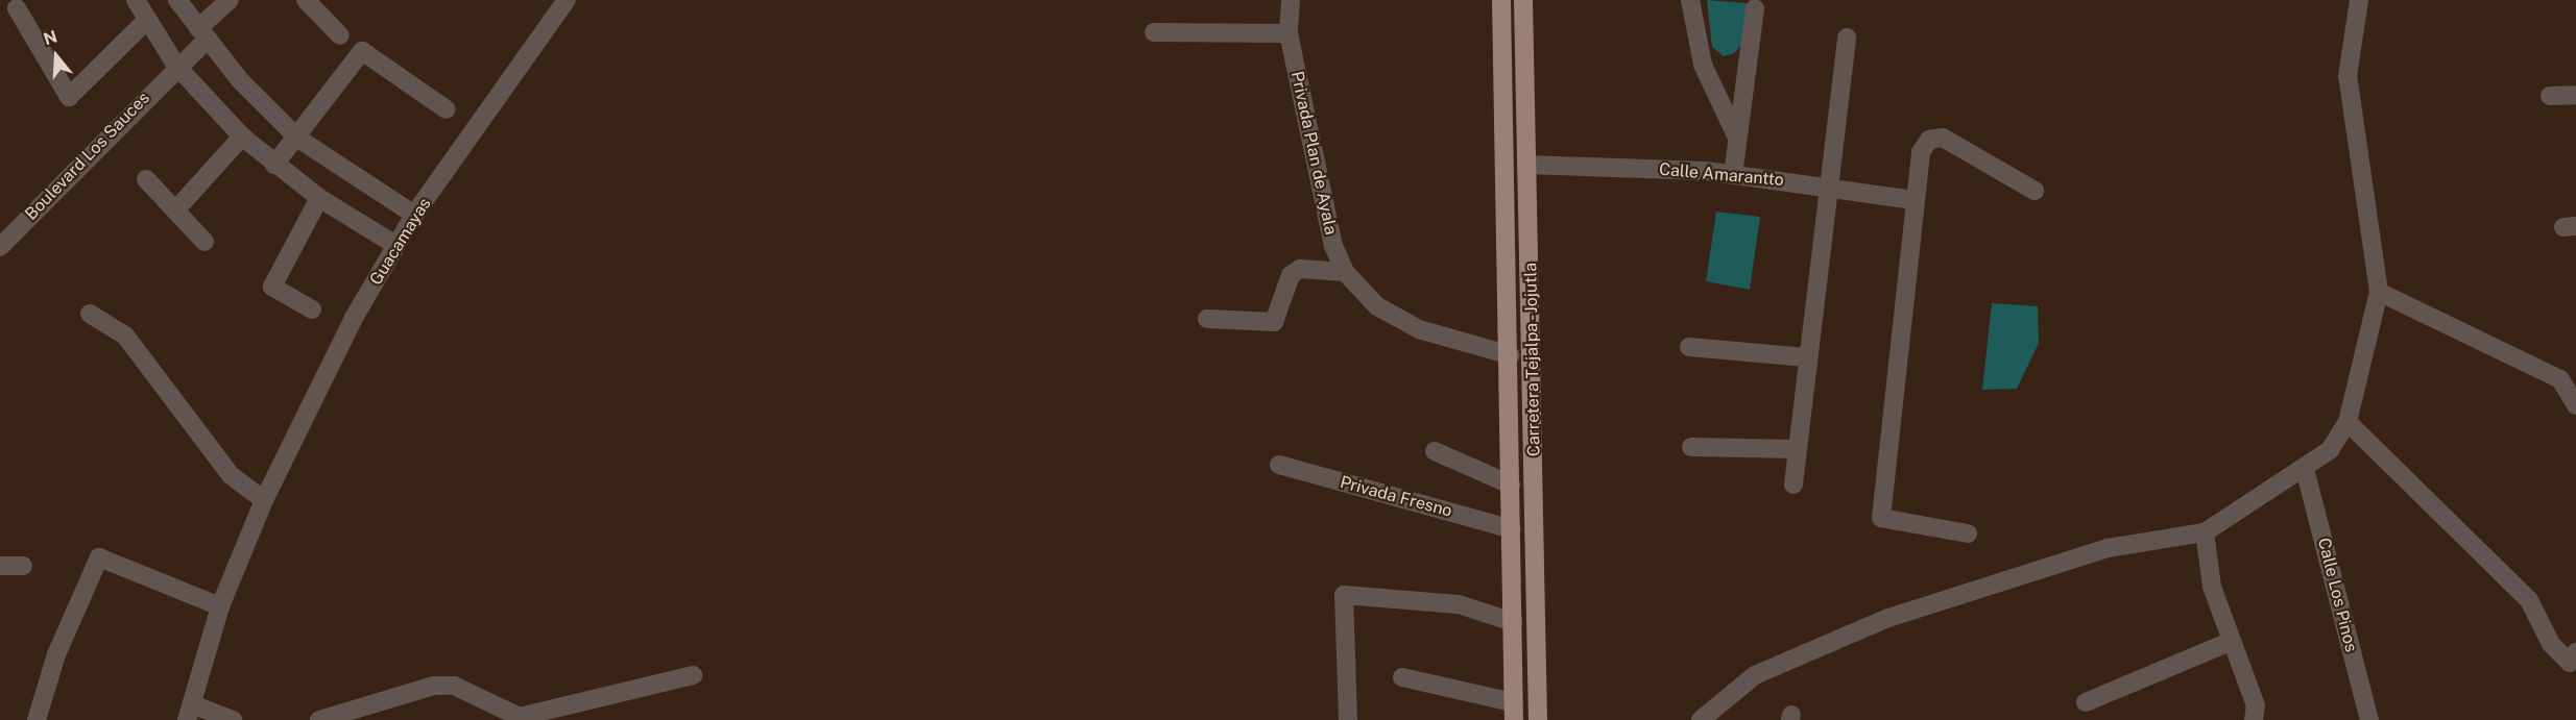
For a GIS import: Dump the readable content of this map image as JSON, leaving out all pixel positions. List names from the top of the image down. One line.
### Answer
{"streets":{"main road":["Carretera Tejalpa - Jojutla"],"street":["Privada Plan de Ayala","Boulevard Los Sauces","Calle Amarantto","Guacamayas","Privada Fresno","Calle Los Pinos"]},"crossings":[["Privada Plan de Ayala","Carretera Tejalpa - Jojutla"],["Calle Amarantto","Carretera Tejalpa - Jojutla"],["Carretera Tejalpa - Jojutla","Privada Fresno"]],"north":"top"}
